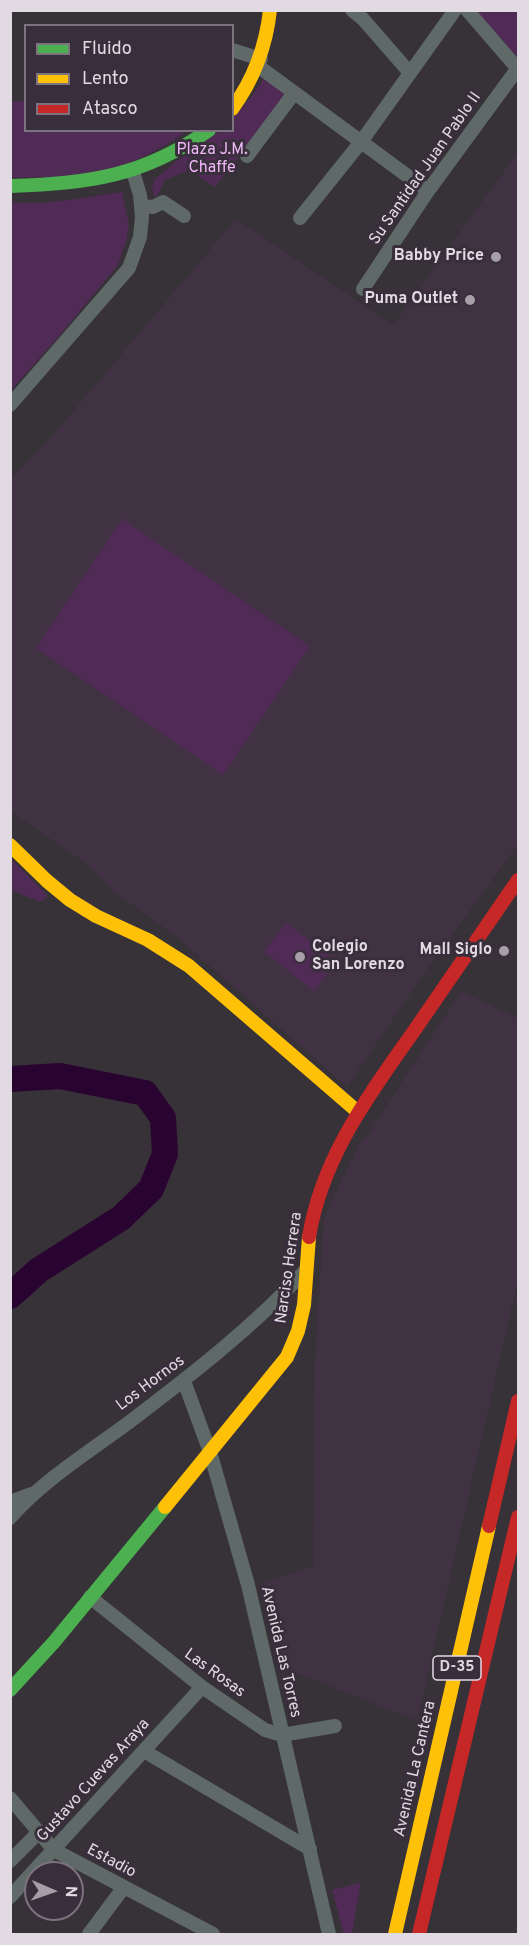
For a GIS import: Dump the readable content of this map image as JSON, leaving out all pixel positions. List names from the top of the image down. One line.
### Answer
{"streets":{"main road":["Narciso Herrera","D-35","Avenida La Cantera"],"street":["Su Santidad Juan Pablo II","Los Hornos","Avenida Las Torres","Las Rosas","Gustavo Cuevas Araya","Estadio"]},"crossings":[["Narciso Herrera","Los Hornos"],["Narciso Herrera","Avenida Las Torres"],["Narciso Herrera","Las Rosas"],["Los Hornos","Avenida Las Torres"],["Avenida Las Torres","Las Rosas"],["Las Rosas","Gustavo Cuevas Araya"],["Gustavo Cuevas Araya","Estadio"]],"parks":["Plaza J.M. Chaffe"],"places":["Babby Price","Puma Outlet","Mall Siglo","Colegio San Lorenzo"],"legend":["Fluido","Lento","Atasco"],"north":"right"}
